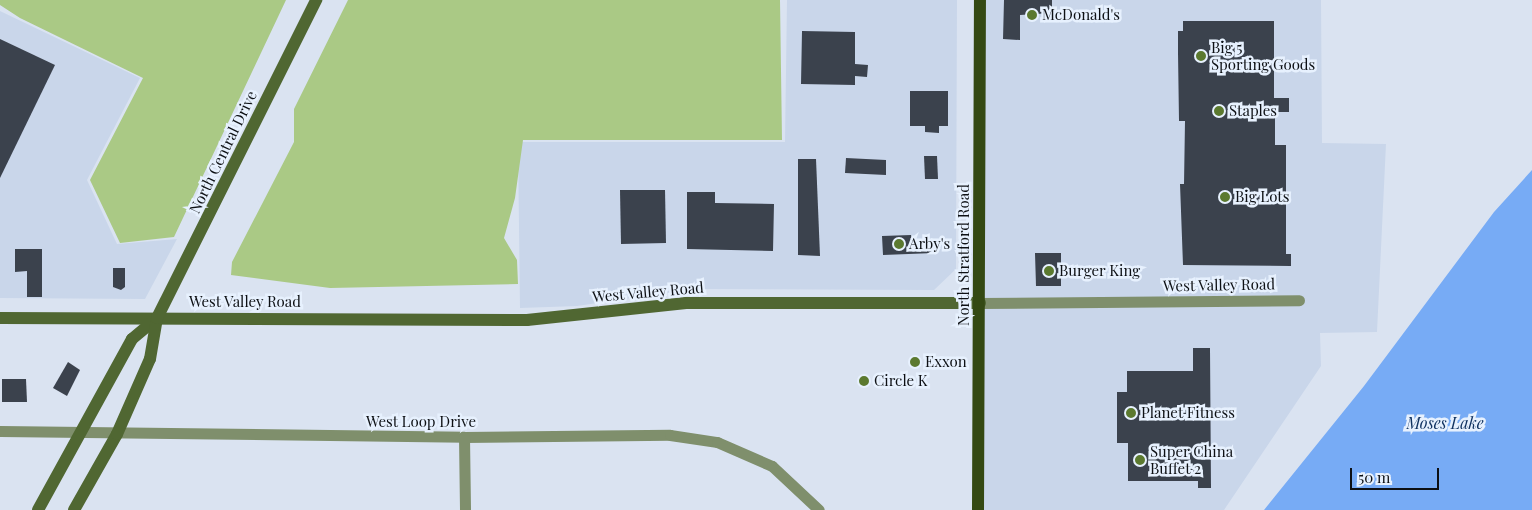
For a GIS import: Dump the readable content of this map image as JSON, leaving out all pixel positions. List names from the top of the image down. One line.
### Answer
{"streets":{"main road":["North Central Drive","North Stratford Road","West Valley Road"],"street":["West Loop Drive"]},"crossings":[["North Central Drive","West Valley Road"],["North Central Drive","West Loop Drive"],["North Stratford Road","West Valley Road"]],"water":["Moses Lake"],"places":["McDonald's","Big 5 Sporting Goods","Staples","Big Lots","Arby's","Burger King","Exxon","Circle K","Planet Fitness","Super China Buffet 2"],"scale_bar":"50 m"}
